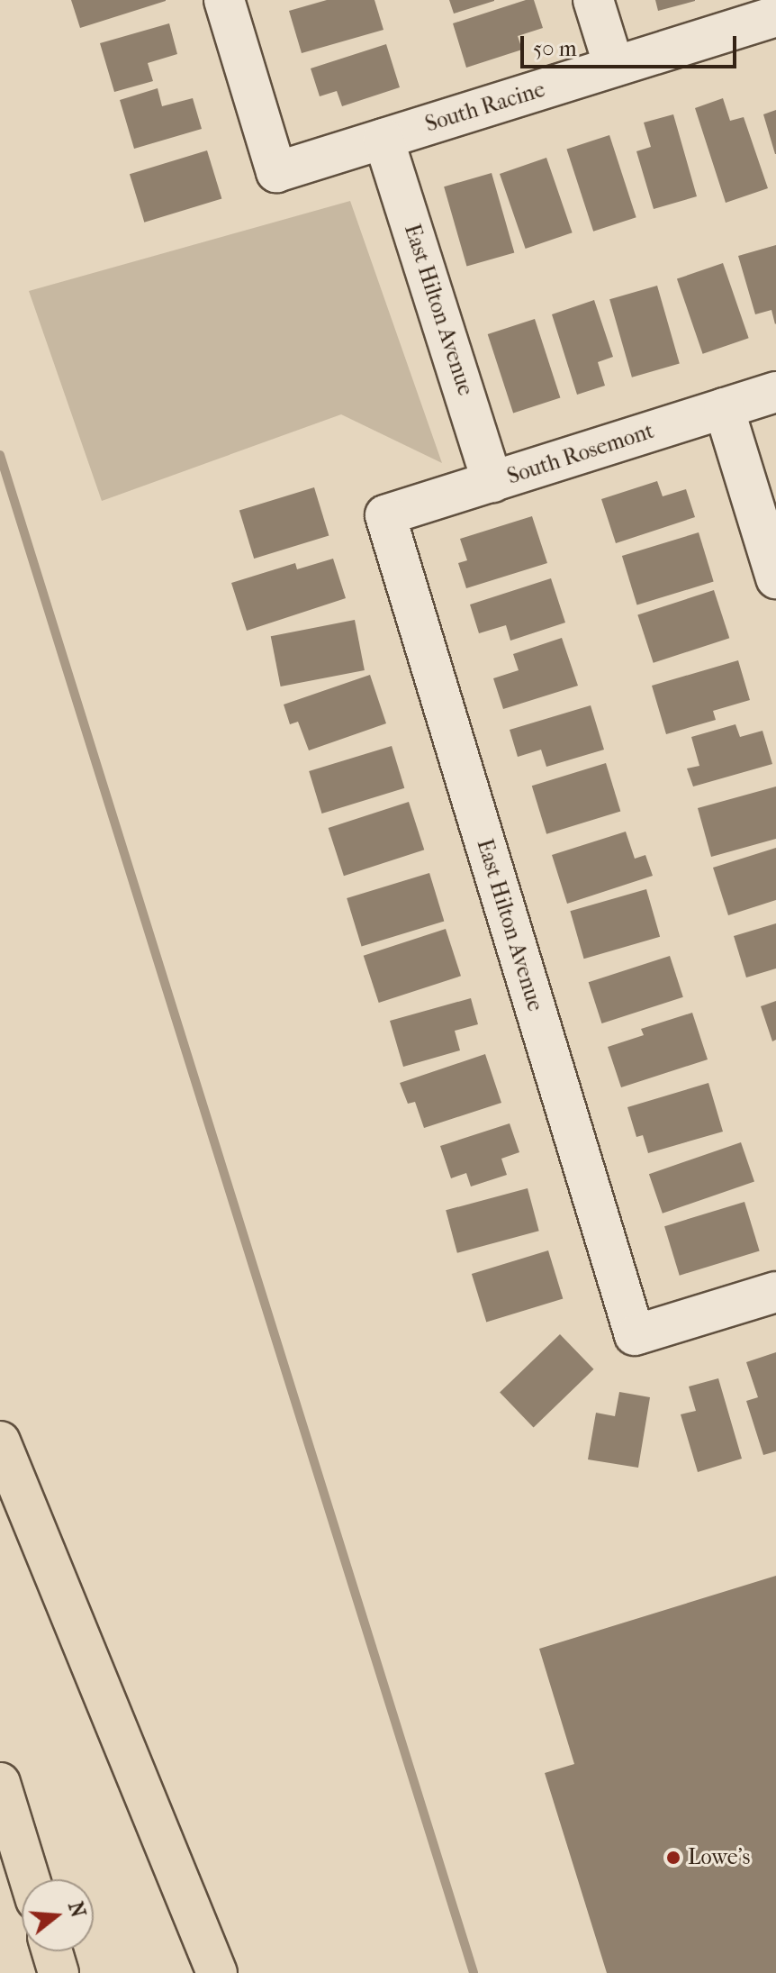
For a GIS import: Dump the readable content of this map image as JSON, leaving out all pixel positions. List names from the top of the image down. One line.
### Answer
{"streets":{"street":["South Racine","East Hilton Avenue","South Rosemont"]},"crossings":[["South Racine","East Hilton Avenue"],["East Hilton Avenue","South Rosemont"]],"places":["Lowe's"],"scale_bar":"50 m","north":"right"}
